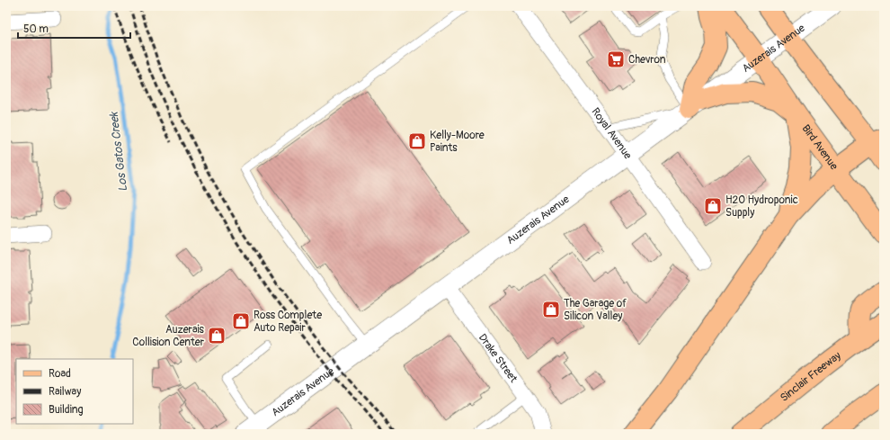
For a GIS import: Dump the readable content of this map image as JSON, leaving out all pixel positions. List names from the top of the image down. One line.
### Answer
{"streets":{"main road":["Bird Avenue","Sinclair Freeway"],"street":["Auzerais Avenue","Royal Avenue","Drake Street"]},"crossings":[["Auzerais Avenue","Royal Avenue"],["Auzerais Avenue","Bird Avenue"],["Auzerais Avenue","Drake Street"]],"water":["Los Gatos Creek"],"places":{"supermarket":["Chevron"],"shop":["Kelly-Moore Paints","H₂O Hydroponic Supply","The Garage of Silicon Valley","Ross Complete Auto Repair","Auzerais Collision Center"]},"legend":["Road","Railway","Building"],"scale_bar":"50 m"}
